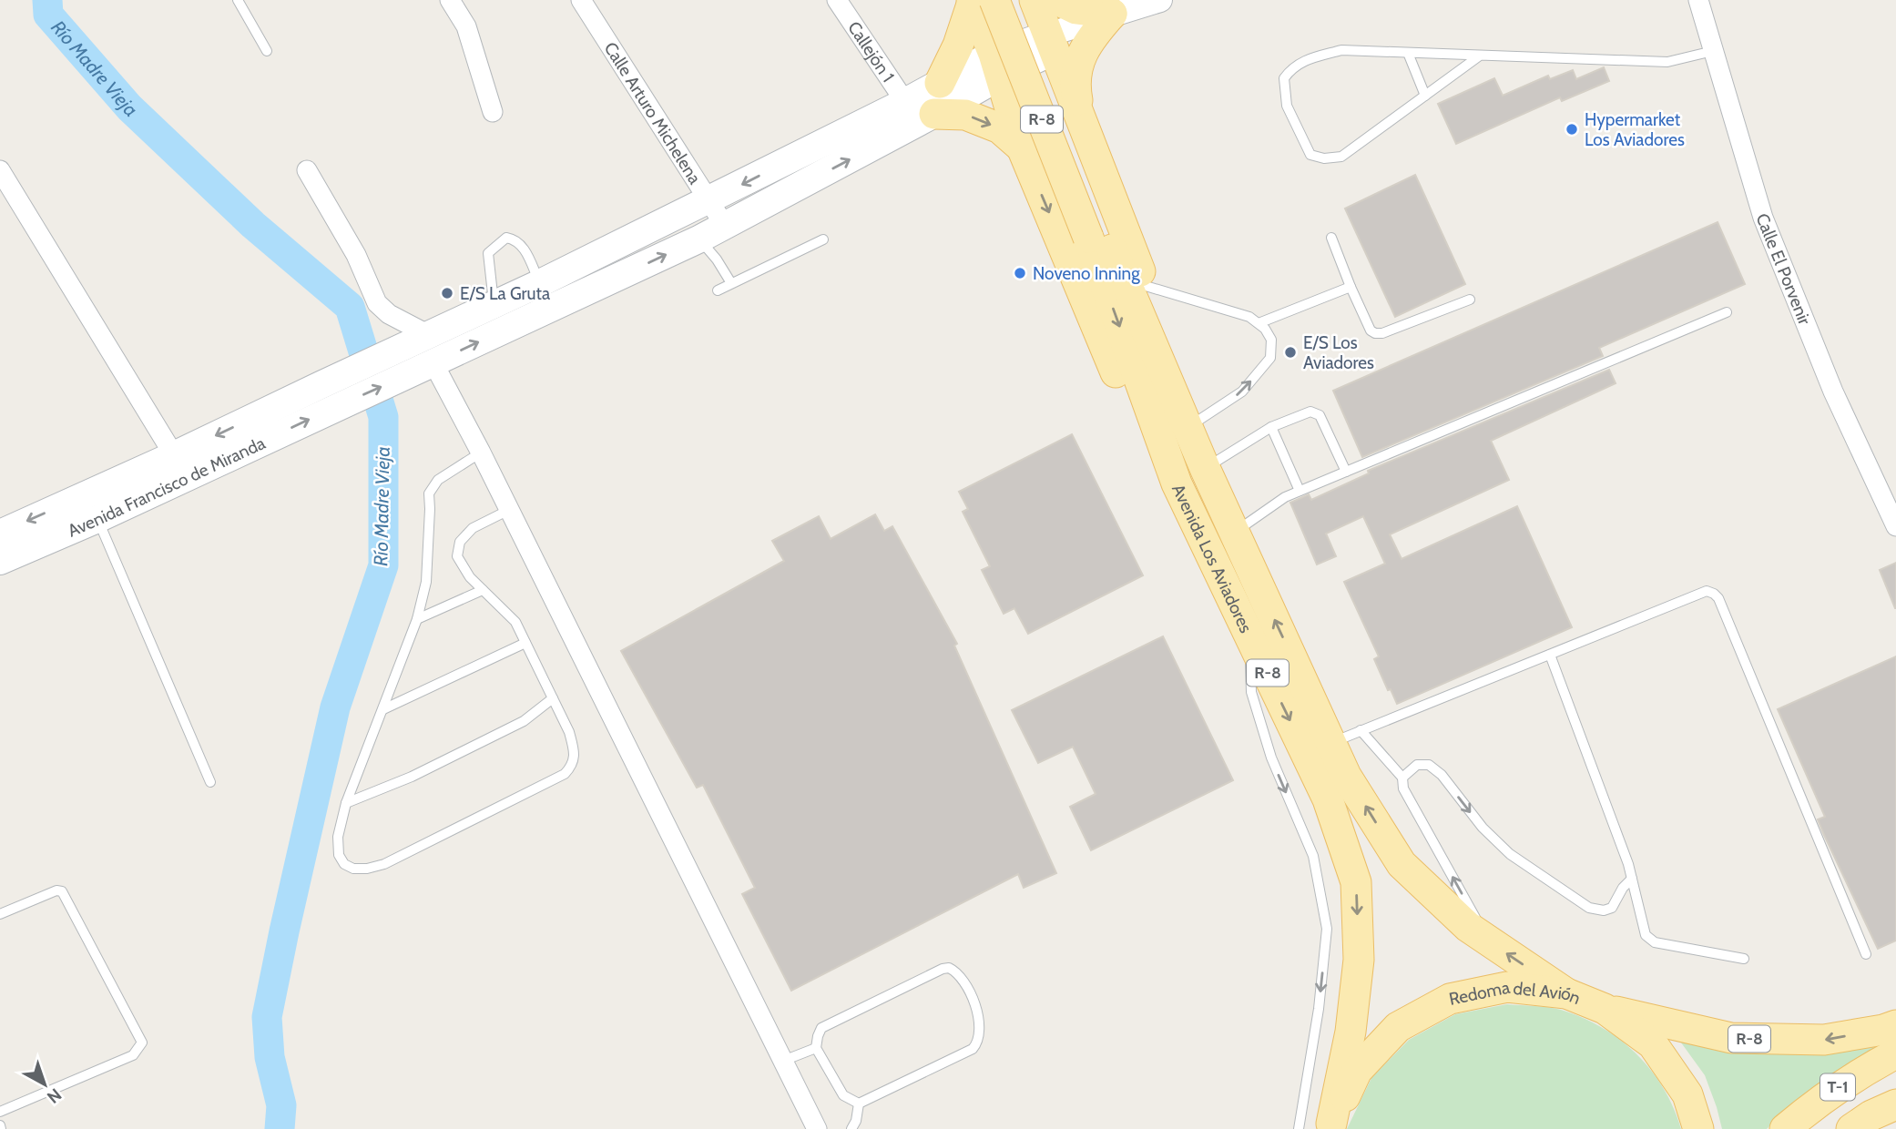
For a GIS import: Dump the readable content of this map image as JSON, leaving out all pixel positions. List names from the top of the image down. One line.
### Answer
{"streets":{"main road":["R-8","Avenida Francisco de Miranda","Avenida Los Aviadores","Redoma del Avión","T-1"],"street":["Callejón 1","Calle Arturo Michelena","Calle El Porvenir"]},"crossings":[["R-8","Avenida Los Aviadores"],["R-8","Redoma del Avión"],["Avenida Los Aviadores","Redoma del Avión"]],"water":["Río Madre Vieja"],"places":["Hypermarket Los Aviadores","Noveno Inning","E/S La Gruta","E/S Los Aviadores"],"north":"bottom right"}
